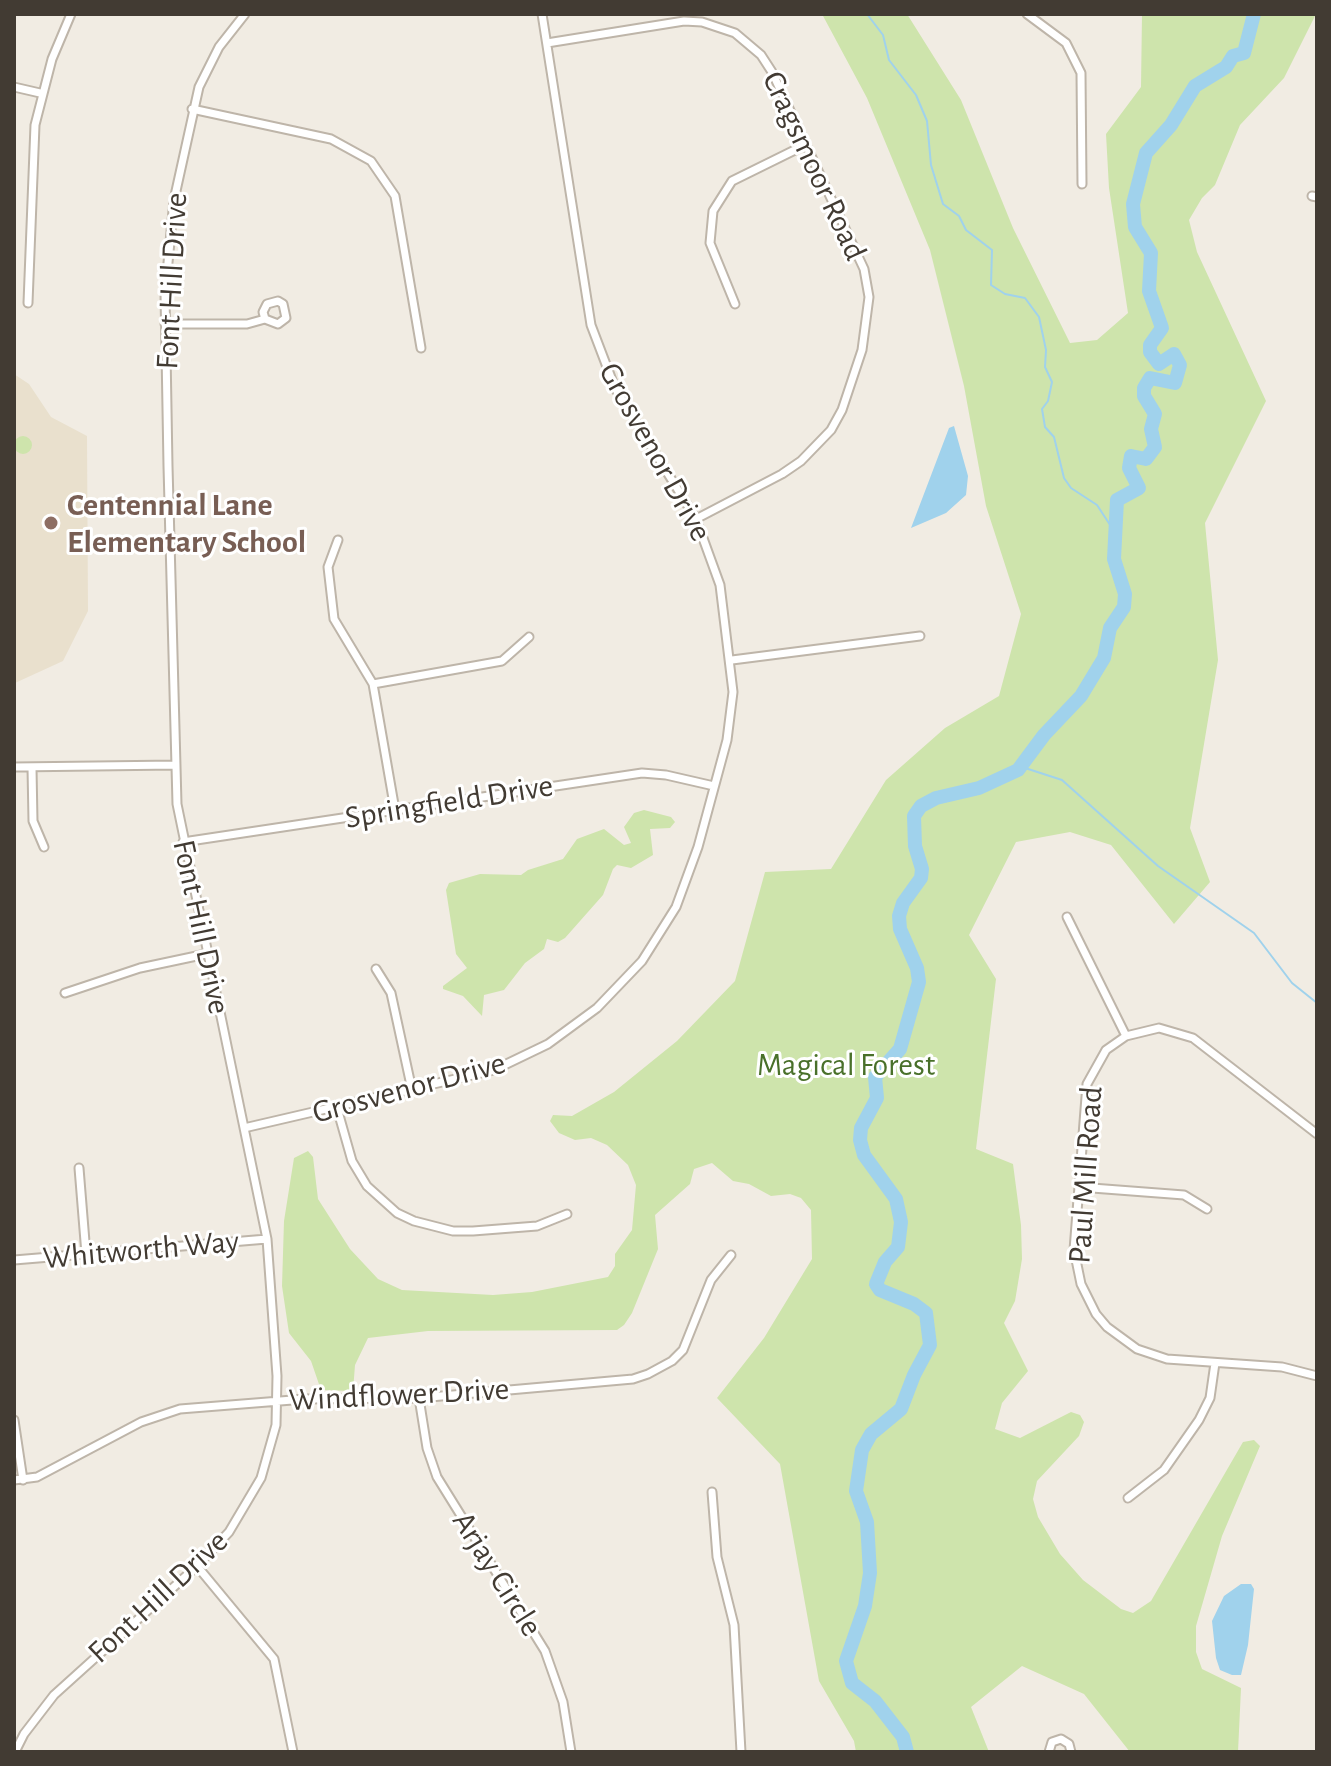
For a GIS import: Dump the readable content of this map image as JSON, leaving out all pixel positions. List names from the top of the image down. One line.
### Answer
{"streets":{"street":["Cragsmoor Road","Font Hill Drive","Grosvenor Drive","Springfield Drive","Paul Mill Road","Whitworth Way","Windflower Drive","Arjay Circle"]},"crossings":[["Cragsmoor Road","Grosvenor Drive"],["Font Hill Drive","Grosvenor Drive"],["Font Hill Drive","Springfield Drive"],["Font Hill Drive","Whitworth Way"],["Font Hill Drive","Windflower Drive"],["Grosvenor Drive","Springfield Drive"],["Windflower Drive","Arjay Circle"]],"parks":["Magical Forest"],"places":["Centennial Lane Elementary School"]}
